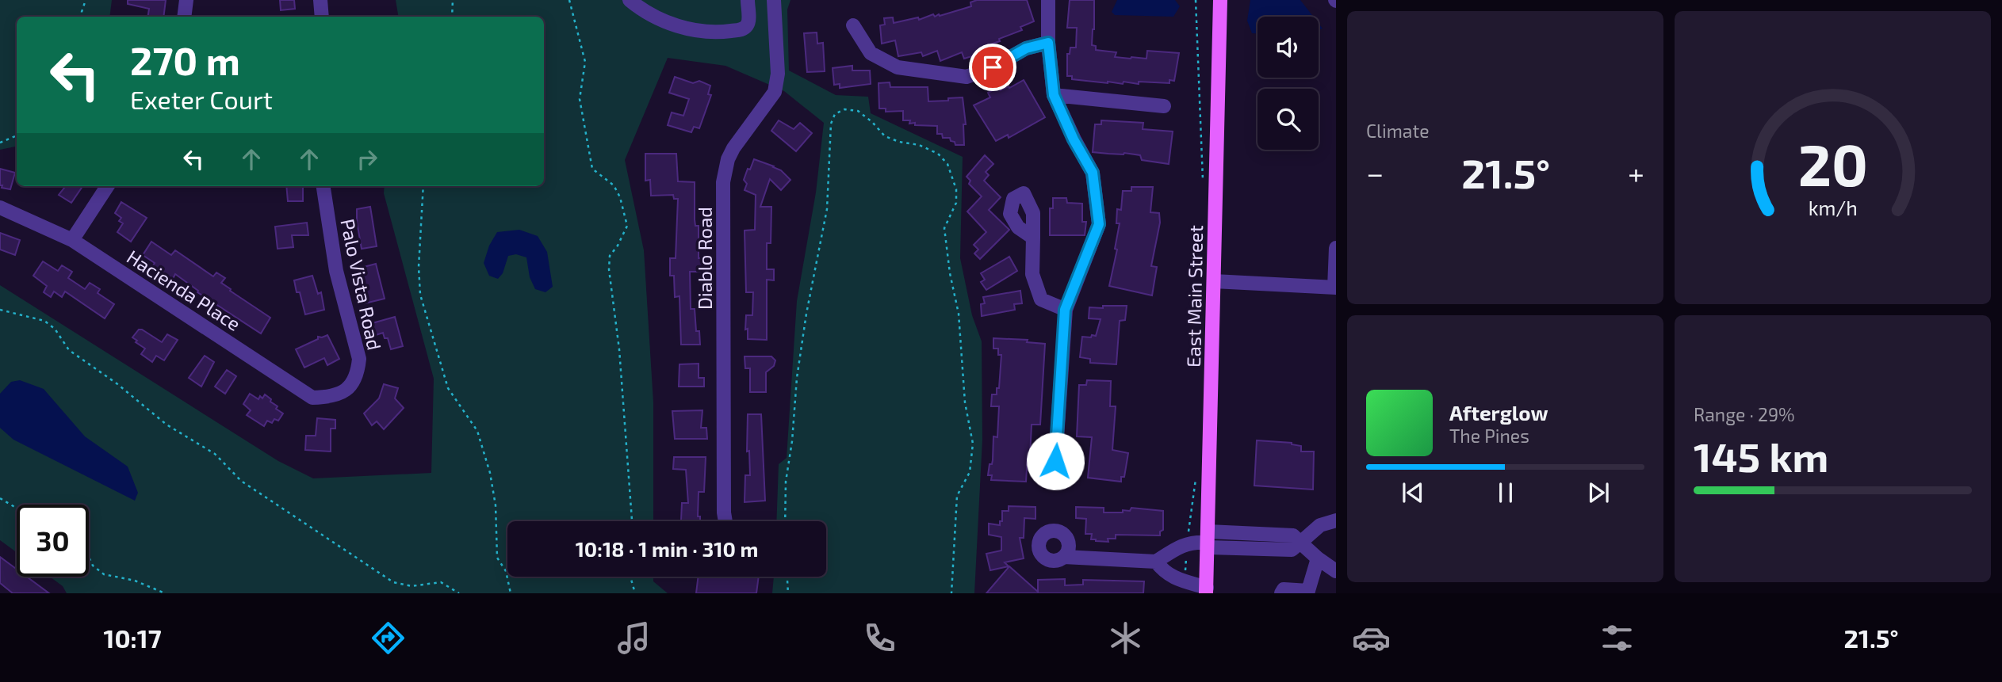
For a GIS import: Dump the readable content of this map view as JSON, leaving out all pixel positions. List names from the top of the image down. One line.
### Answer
{"streets":{"main road":["East Main Street"],"street":["Diablo Road","Palo Vista Road","Hacienda Place"]},"crossings":[["Palo Vista Road","Hacienda Place"]],"page":{"tile":["Climate",["Range · 29%","145 km"]],"turn":["270 m","Exeter Court"],"heat":["−","21.5°","+"],"song":["Afterglow","The Pines"],"limit":"30","trip":"10:18 · 1 min · 310 m","tabs":["10:17","21.5°"],"gauge":["20","km/h"]}}
